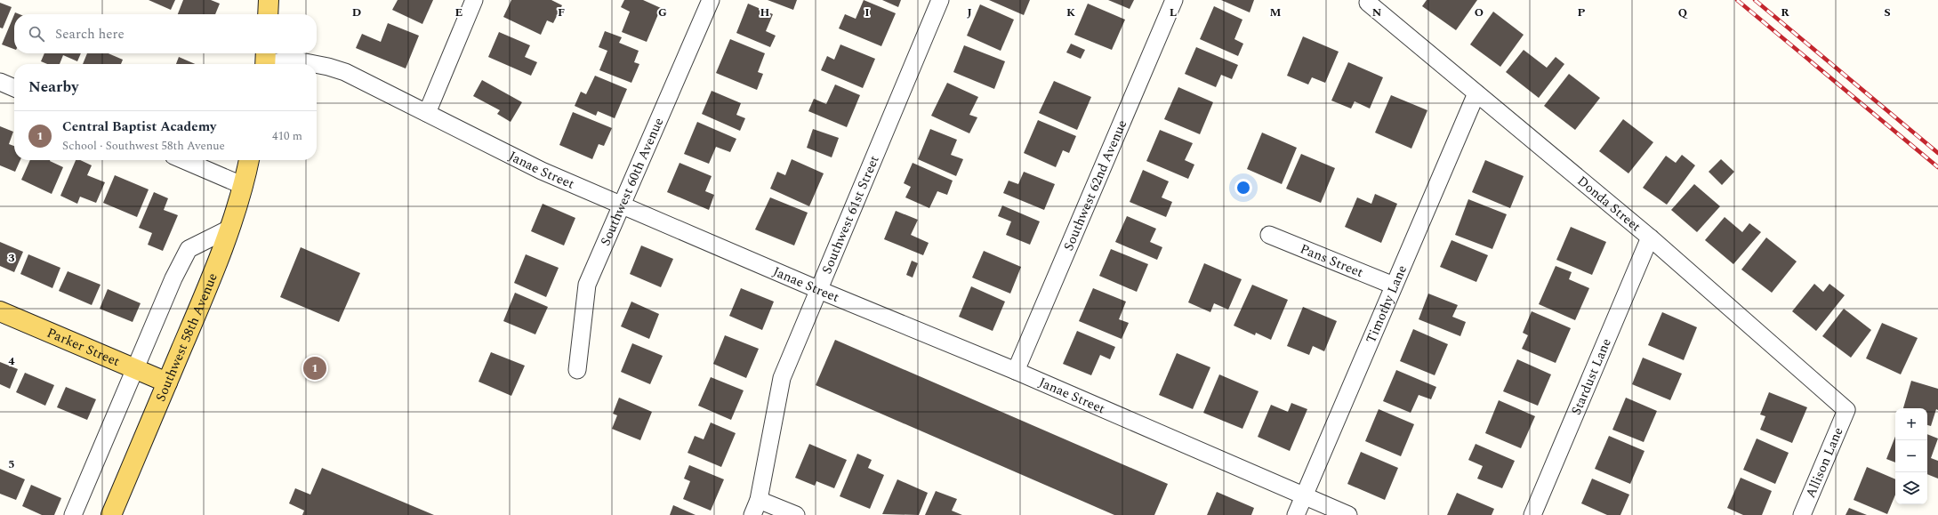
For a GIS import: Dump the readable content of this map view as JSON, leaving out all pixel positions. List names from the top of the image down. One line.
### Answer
{"streets":{"main road":["Southwest 58th Avenue","Parker Street"],"street":["Janae Street","Southwest 60th Avenue","Southwest 62nd Avenue","Donda Street","Southwest 61st Street","Pans Street","Timothy Lane","Stardust Lane","Allison Lane"]},"crossings":[["Janae Street","Southwest 60th Avenue"],["Janae Street","Southwest 62nd Avenue"],["Janae Street","Southwest 61st Street"],["Janae Street","Timothy Lane"],["Donda Street","Timothy Lane"],["Donda Street","Stardust Lane"],["Donda Street","Allison Lane"],["Pans Street","Timothy Lane"],["Southwest 58th Avenue","Parker Street"]],"page":{"search":"Search here","heading":"Nearby","list":[{"mark":"1","name":"Central Baptist Academy","note":"School · Southwest 58th Avenue","value":"410 m"}],"pins":"1","map_buttons":["+","−"]},"grid":{"columns":["D","E","F","G","H","I","J","K","L","M","N","O","P","Q","R","S"],"rows":["3","4","5"]}}
